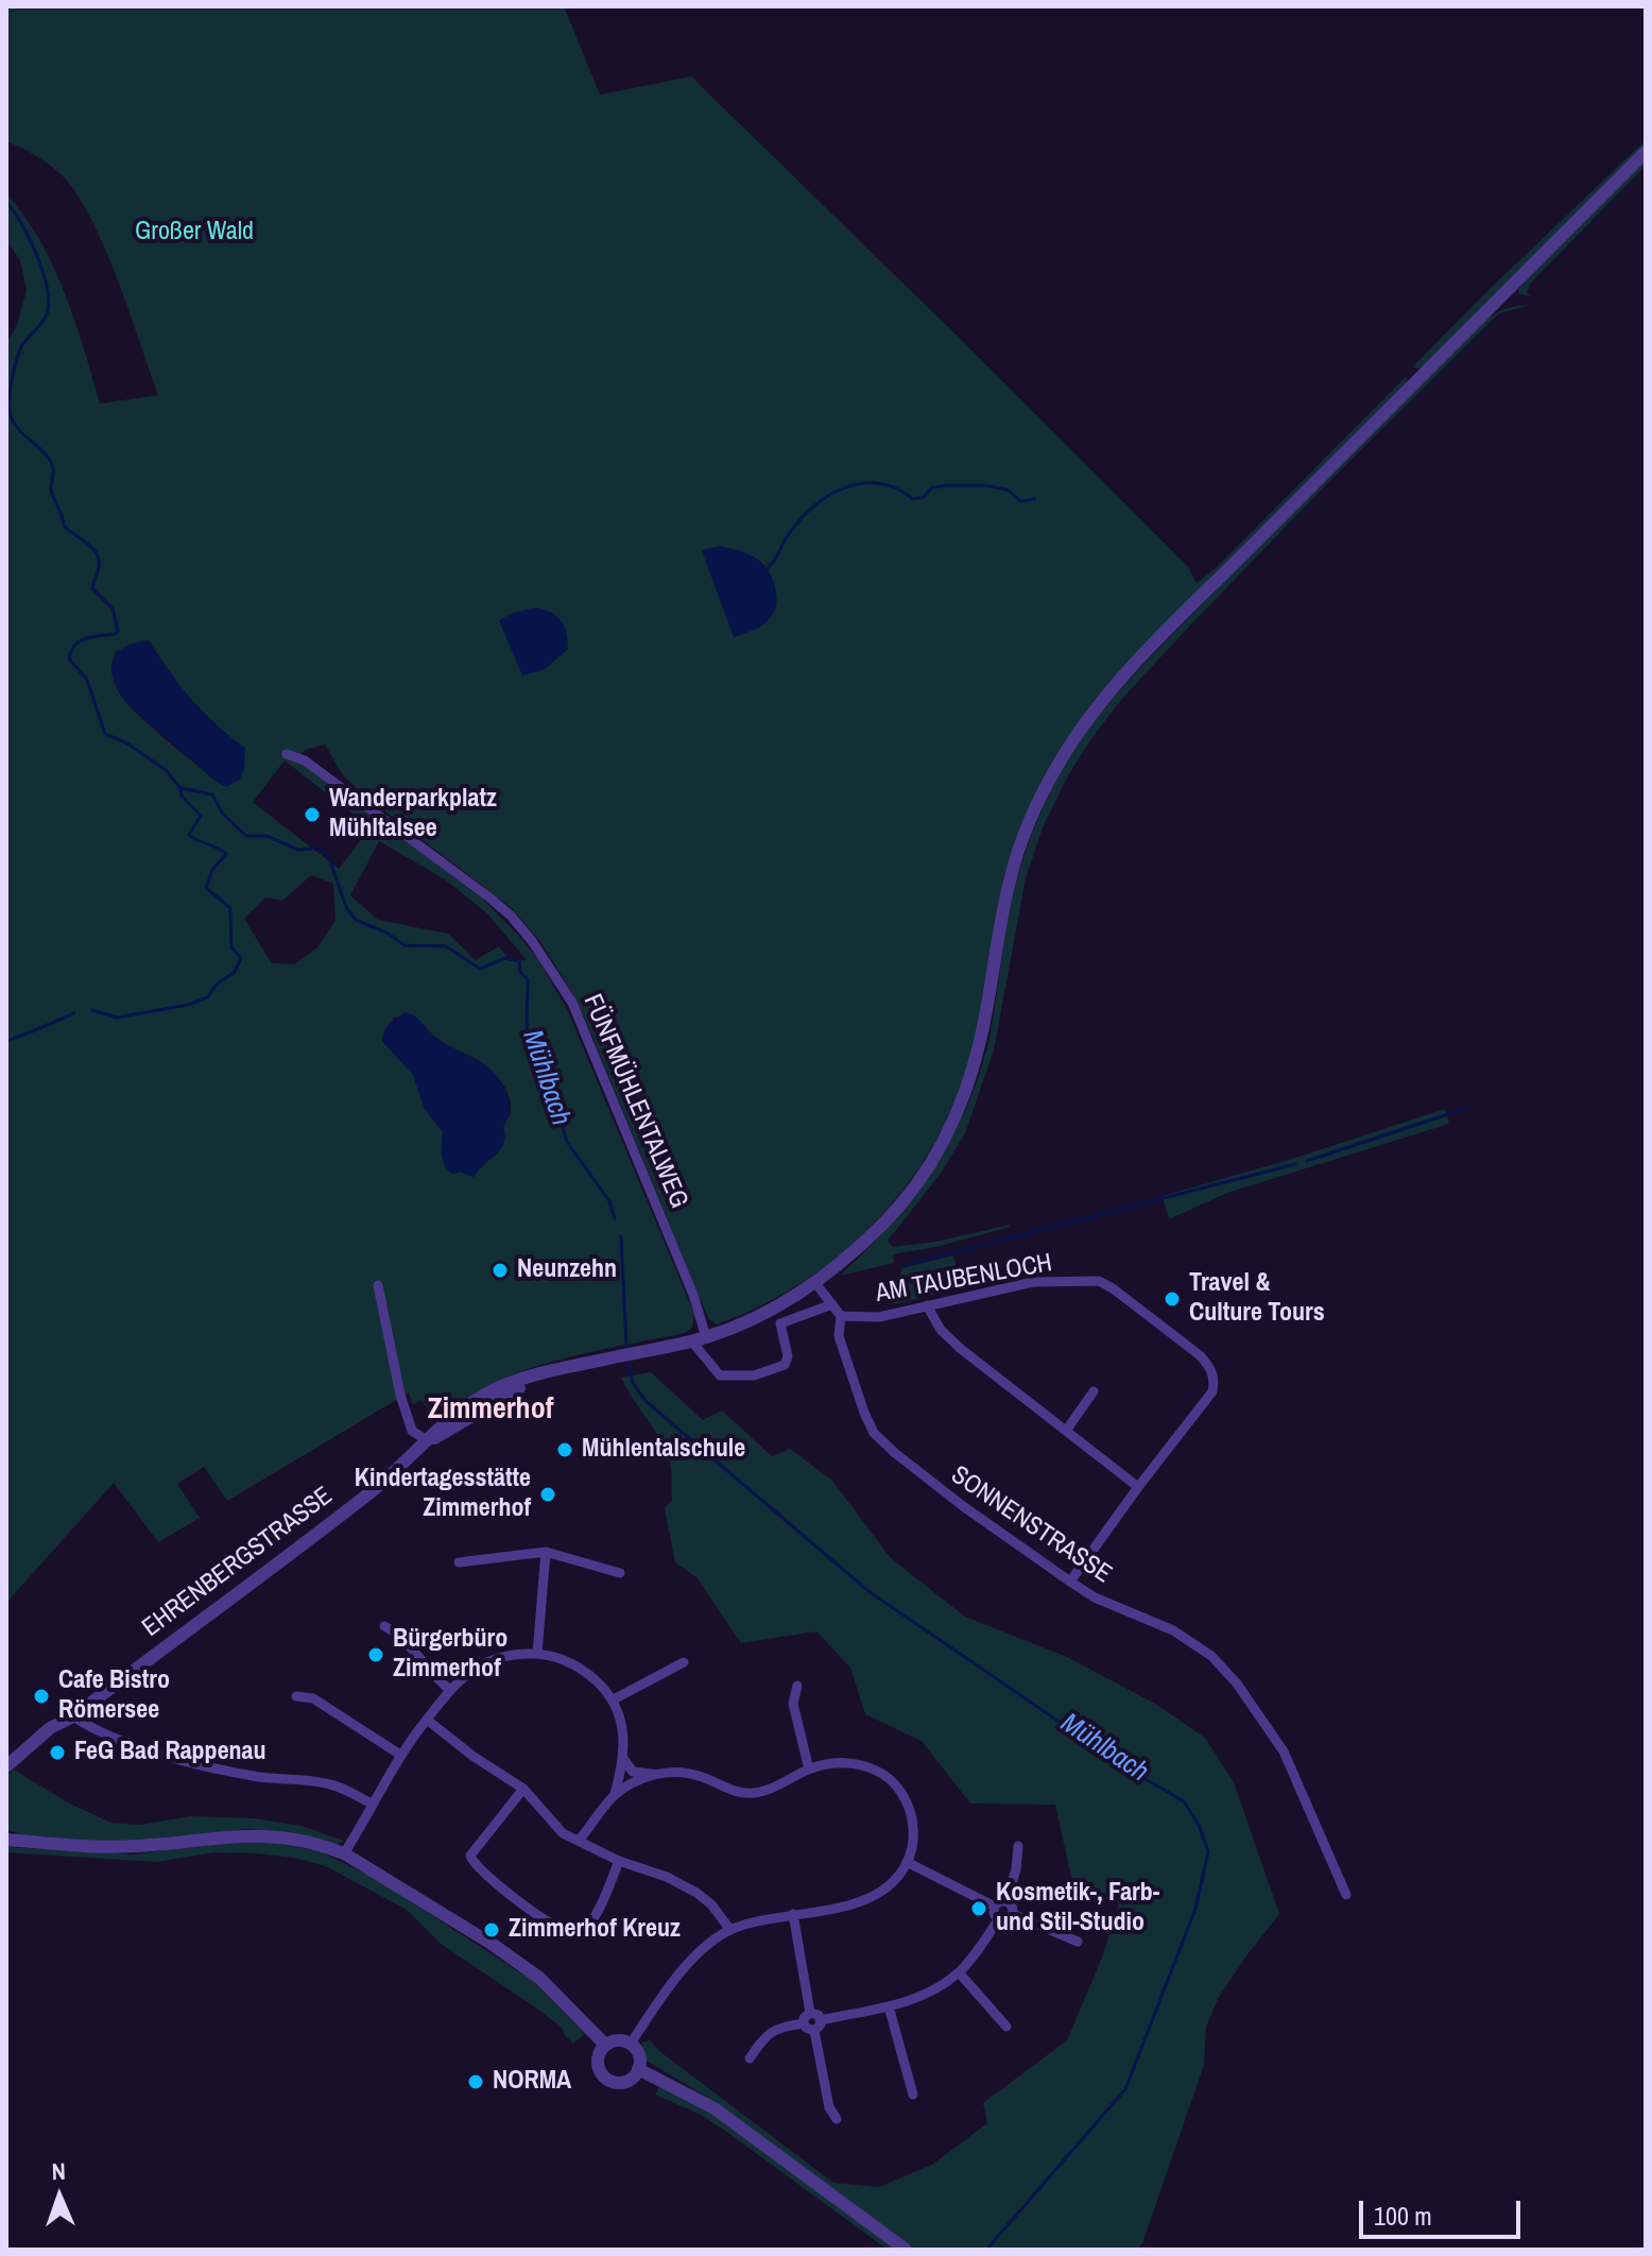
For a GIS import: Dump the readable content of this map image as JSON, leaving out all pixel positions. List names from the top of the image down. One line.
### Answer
{"streets":{"street":["FÜNFMÜHLENTALWEG","AM TAUBENLOCH","SONNENSTRASSE","EHRENBERGSTRASSE"]},"crossings":[["FÜNFMÜHLENTALWEG","EHRENBERGSTRASSE"],["AM TAUBENLOCH","SONNENSTRASSE"],["SONNENSTRASSE","EHRENBERGSTRASSE"]],"districts":["Zimmerhof"],"water":["Mühlbach"],"parks":["Großer Wald"],"places":["Wanderparkplatz Mühltalsee","Neunzehn","Travel & Culture Tours","Mühlentalschule","Kindertagesstätte Zimmerhof","Bürgerbüro Zimmerhof","Cafe Bistro Römersee","FeG Bad Rappenau","Kosmetik-, Farb- und Stil-Studio","Zimmerhof Kreuz","NORMA"],"scale_bar":"100 m","north":"top"}
